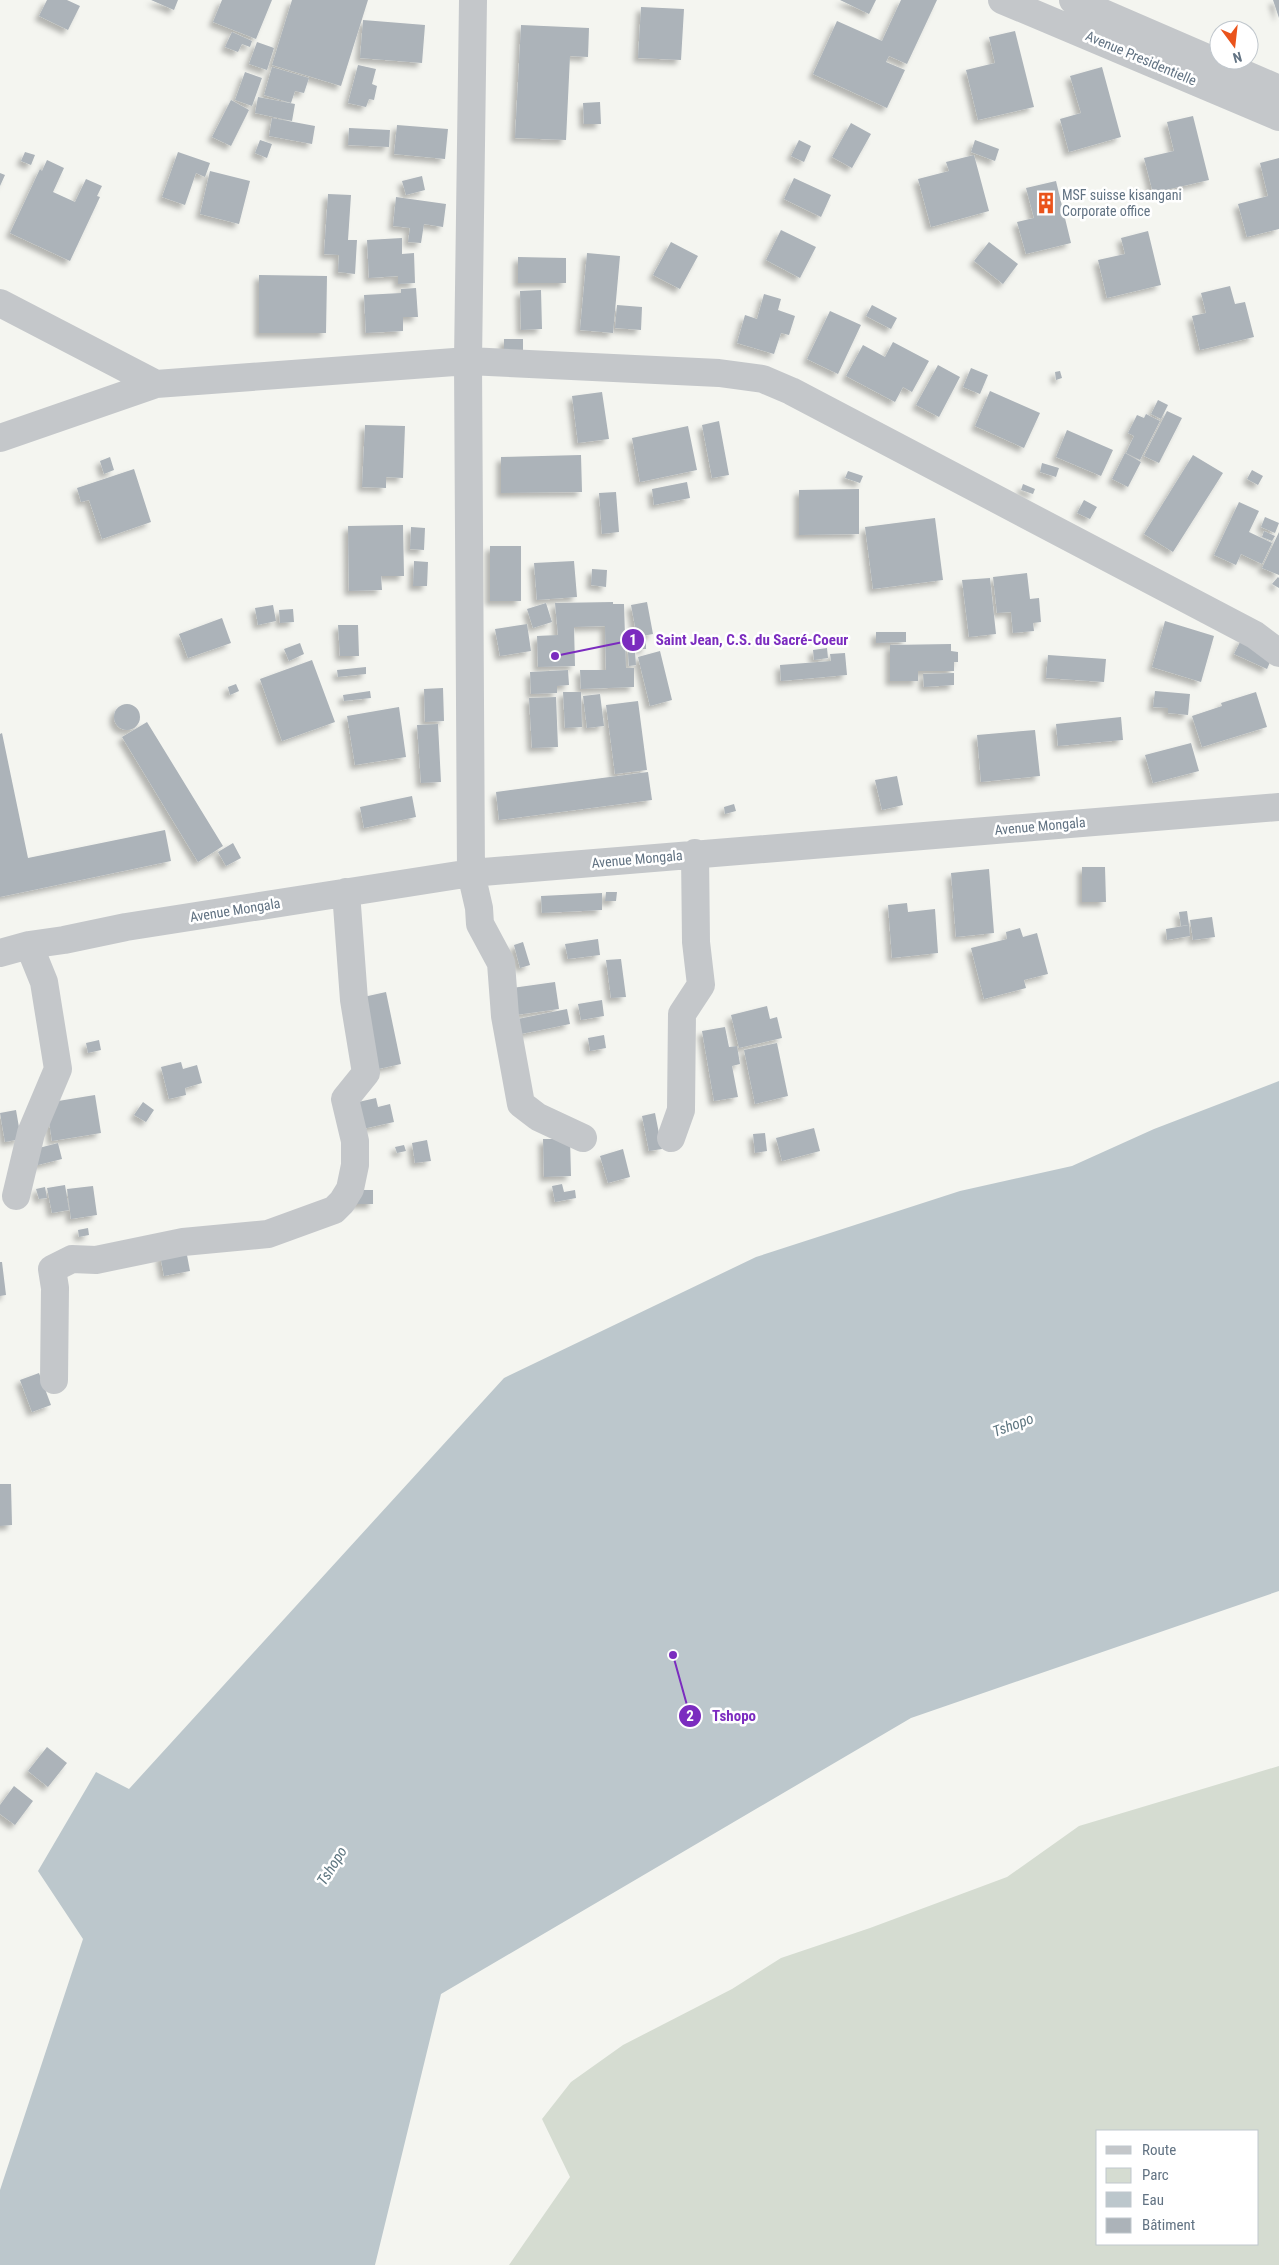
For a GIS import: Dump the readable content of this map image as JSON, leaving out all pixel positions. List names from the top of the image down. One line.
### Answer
{"streets":{"street":["Avenue Presidentielle","Avenue Mongala"]},"water":["Tshopo"],"places":{"building":["MSF suisse kisangani Corporate office"],"other":["Saint Jean, C.S. du Sacré-Coeur","Tshopo"]},"legend":["Route","Parc","Eau","Bâtiment"],"north":"bottom"}
